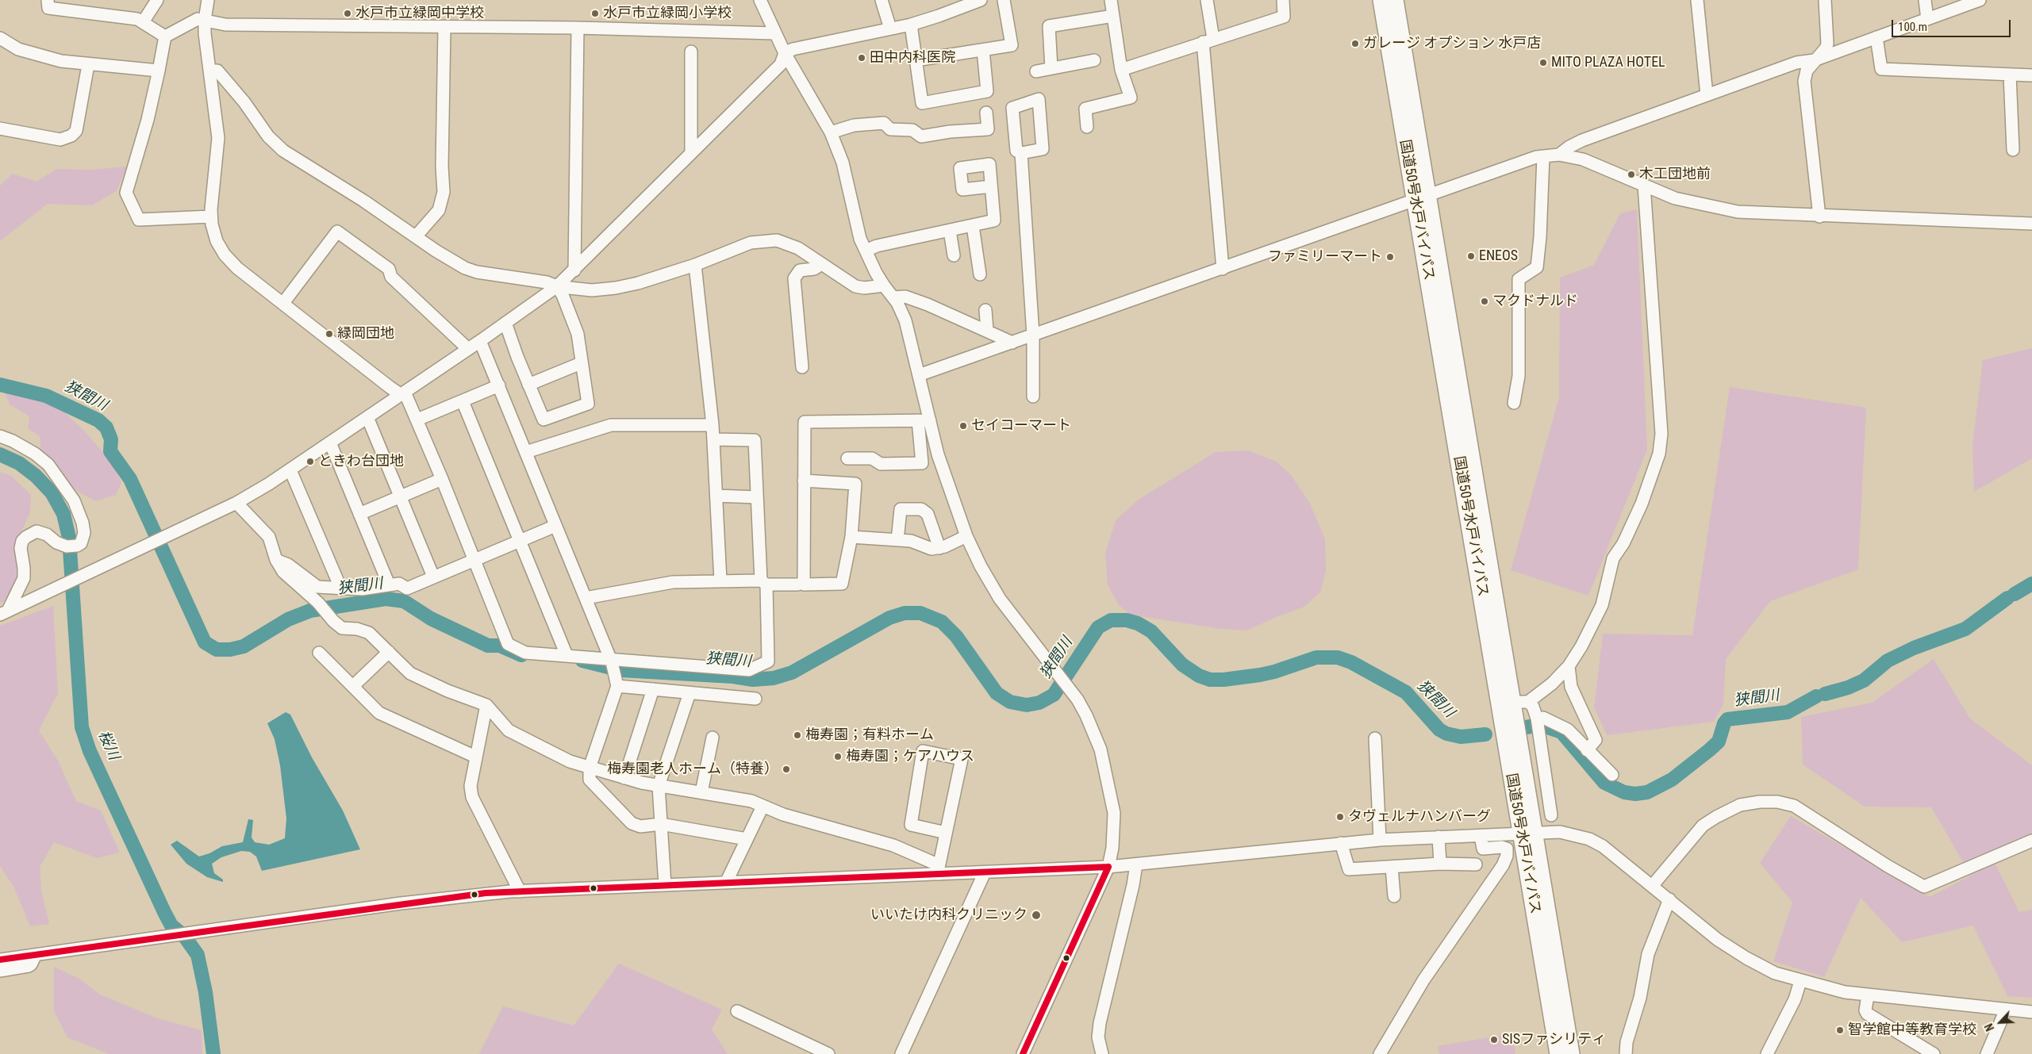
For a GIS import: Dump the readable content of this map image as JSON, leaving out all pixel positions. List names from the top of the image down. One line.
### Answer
{"streets":{"highway":["国道50号水戸バイパス"]},"water":["狭間川","桜川"],"places":["水戸市立緑岡中学校","水戸市立緑岡小学校","ガレージ オプション 水戸店","田中内科医院","MITO PLAZA HOTEL","木工団地前","ENEOS","ファミリーマート","マクドナルド","緑岡団地","セイコーマート","ときわ台団地","梅寿園；有料ホーム","梅寿園；ケアハウス","梅寿園老人ホーム（特養）","タヴェルナハンバーグ","いいたけ内科クリニック","智学館中等教育学校","SISファシリティ"],"scale_bar":"100 m","north":"bottom left"}
